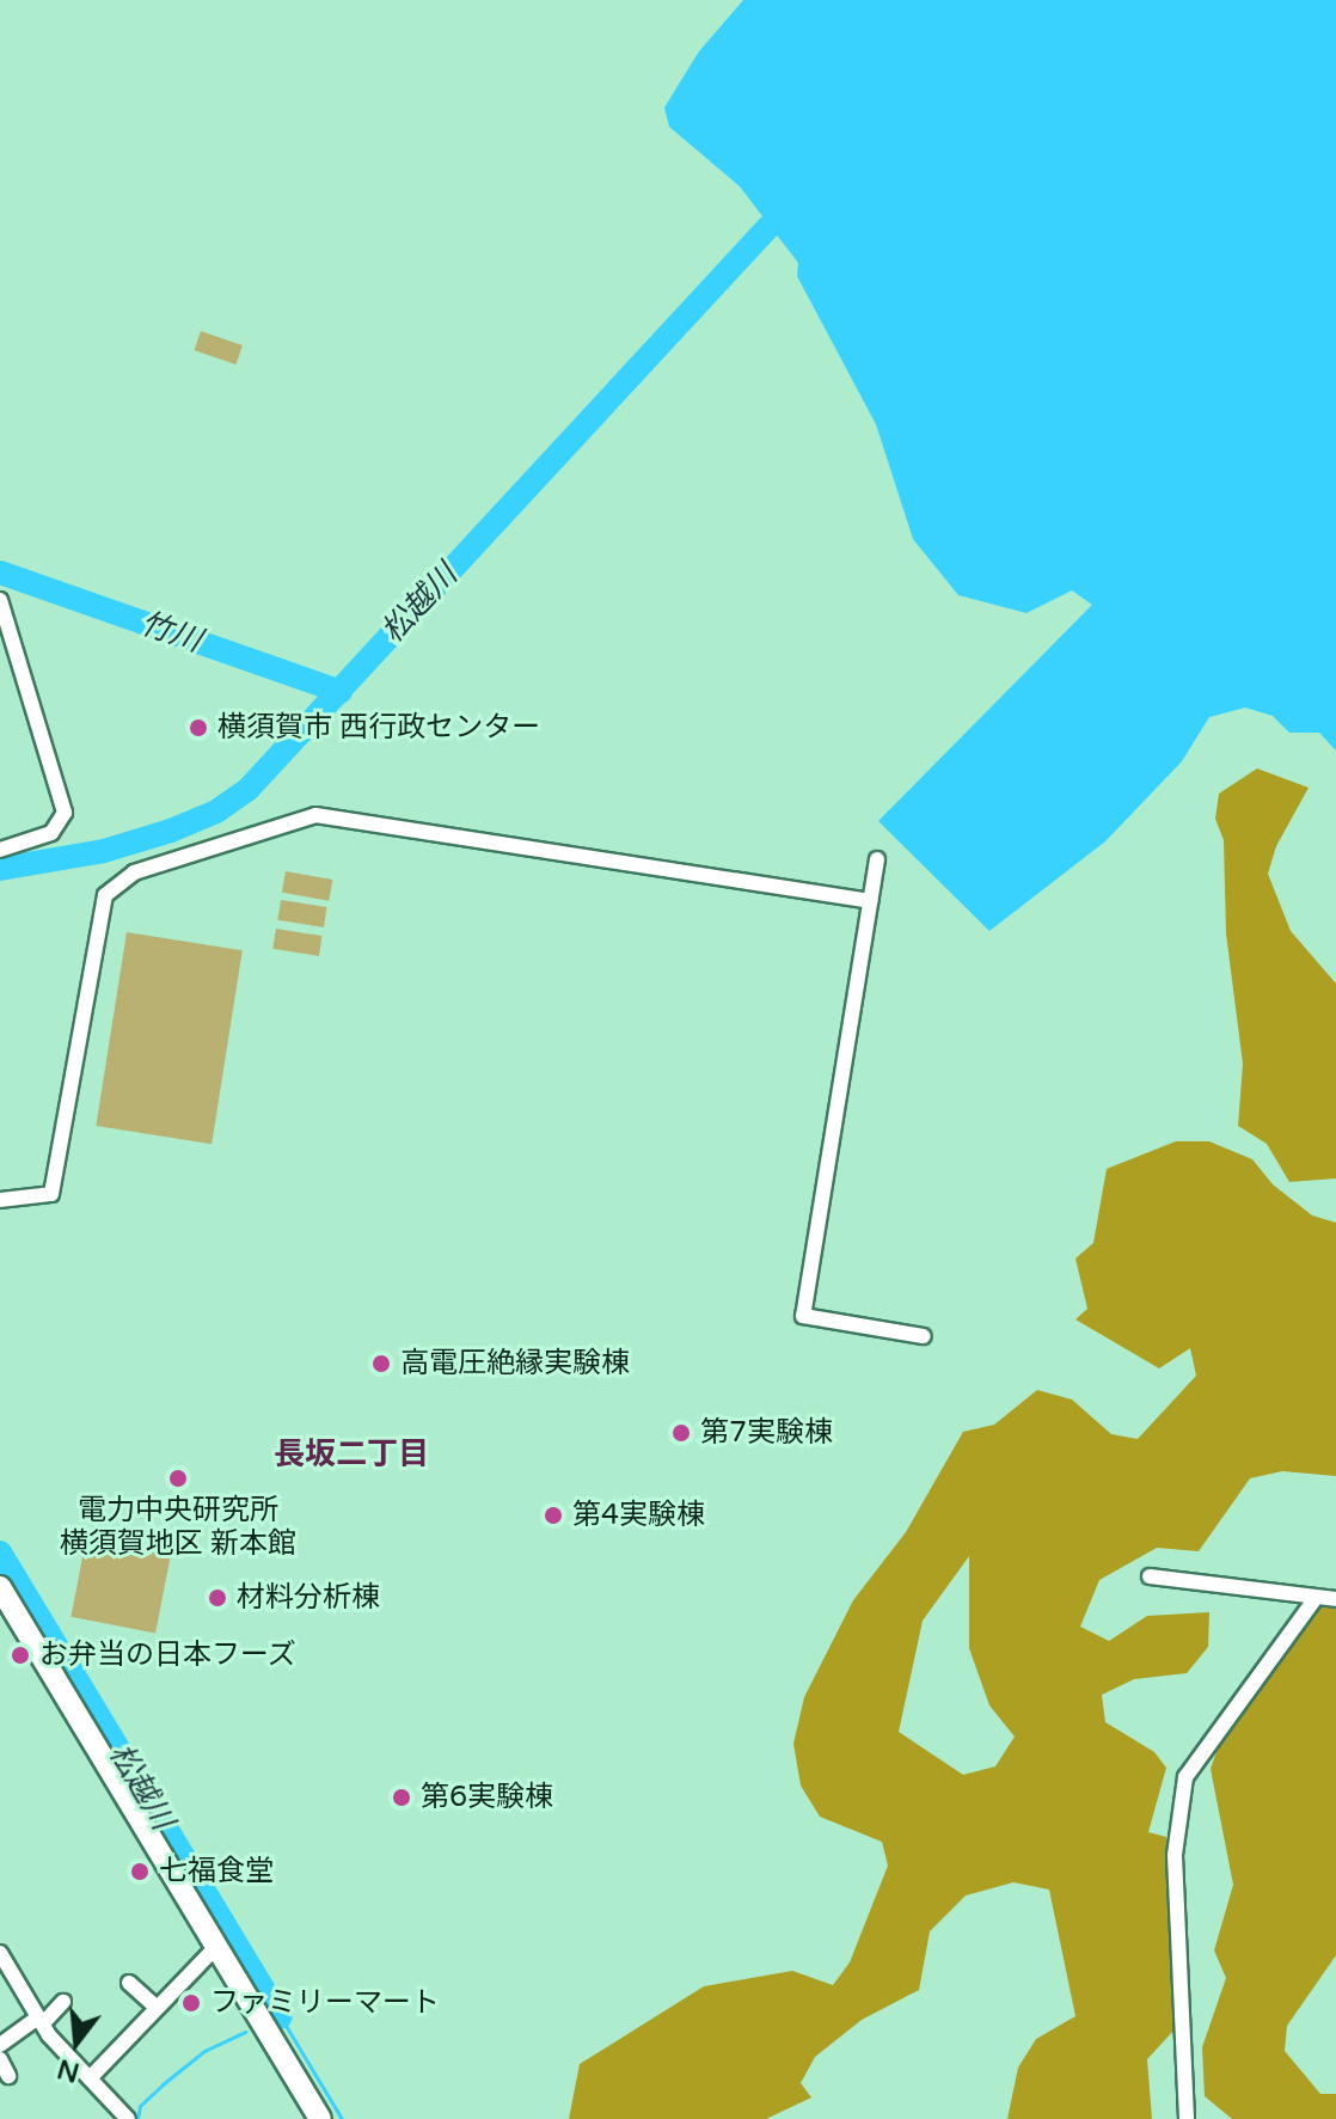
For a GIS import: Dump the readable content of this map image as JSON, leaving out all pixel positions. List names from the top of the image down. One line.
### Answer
{"districts":["長坂二丁目"],"water":["松越川","竹川"],"places":["横須賀市 西行政センター","高電圧絶縁実験棟","第7実験棟","電力中央研究所 横須賀地区 新本館","第4実験棟","材料分析棟","お弁当の日本フーズ","第6実験棟","七福食堂","ファミリーマート"],"north":"bottom"}
